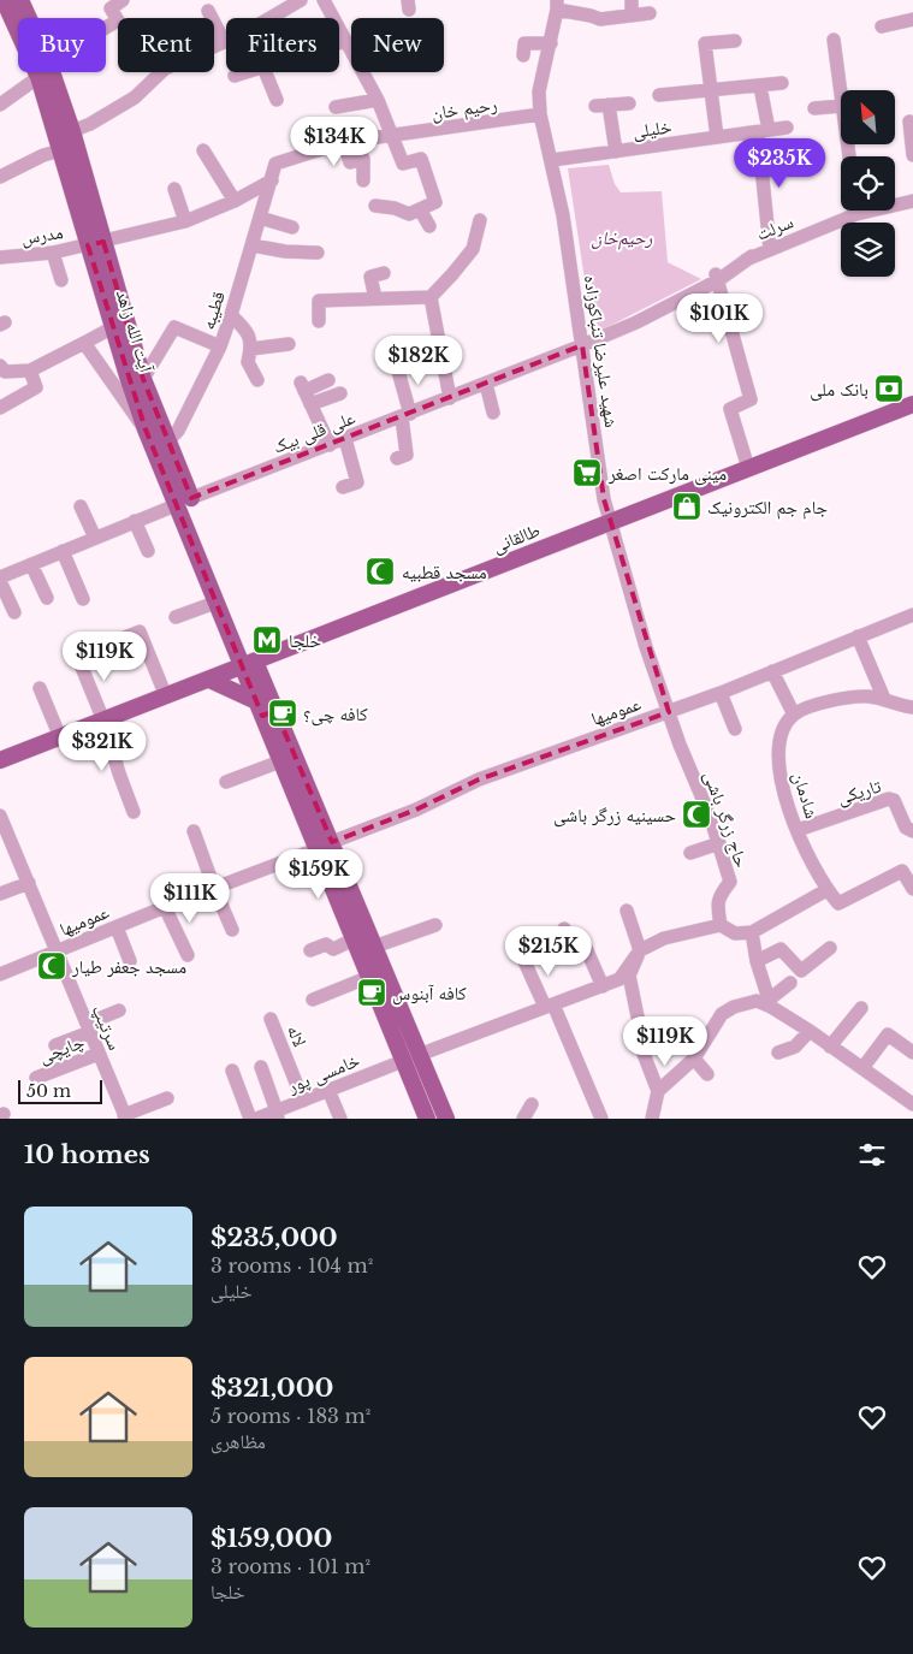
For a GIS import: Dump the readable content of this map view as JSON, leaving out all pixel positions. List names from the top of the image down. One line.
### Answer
{"streets":{"main road":["آیت الله زاهد","طالقانی"],"street":["رحیم خان","خلیلی","سرلت","مدرس","قطیبه","شهید علیرضا تنباکوزاده","علی قلی بیک","عمومیها","تاریکی","شادمان","حاج زرگر باشی","سرتیپ","لاله","چایچی","خامسی پور"]},"crossings":[["رحیم خان","قطیبه"],["رحیم خان","شهید علیرضا تنباکوزاده"],["خلیلی","شهید علیرضا تنباکوزاده"],["سرلت","شهید علیرضا تنباکوزاده"],["سرلت","علی قلی بیک"],["مدرس","قطیبه"],["مدرس","آیت الله زاهد"],["قطیبه","آیت الله زاهد"],["آیت الله زاهد","علی قلی بیک"],["آیت الله زاهد","طالقانی"],["شهید علیرضا تنباکوزاده","علی قلی بیک"],["شهید علیرضا تنباکوزاده","طالقانی"],["شهید علیرضا تنباکوزاده","حاج زرگر باشی"],["طالقانی","حاج زرگر باشی"],["عمومیها","حاج زرگر باشی"],["عمومیها","سرتیپ"],["تاریکی","شادمان"],["سرتیپ","چایچی"],["لاله","خامسی پور"]],"parks":["رحیم‌خان"],"places":{"bank":["بانک ملی"],"supermarket":["مینی مارکت اصغر"],"shop":["جام جم الکترونیک"],"mosque":["مسجد قطبیه","حسینیه زرگر باشی","مسجد جعفر طیار"],"metro station":["خلجا"],"cafe":["کافه چی؟","کافه آبنوس"]},"scale_bar":"50 m","north":"top left","page":{"chip":["Buy","Rent","Filters","New"],"price":["$134K","$235K","$101K","$182K","$119K","$321K","$159K","$111K","$215K","$119K"],"scale":"50 m","heading":"10 homes","list":[{"name":"$235,000","note":"3 rooms · 104 m² · خلیلی"},{"name":"$321,000","note":"5 rooms · 183 m² · مظاهری"},{"name":"$159,000","note":"3 rooms · 101 m² · خلجا"}]}}
